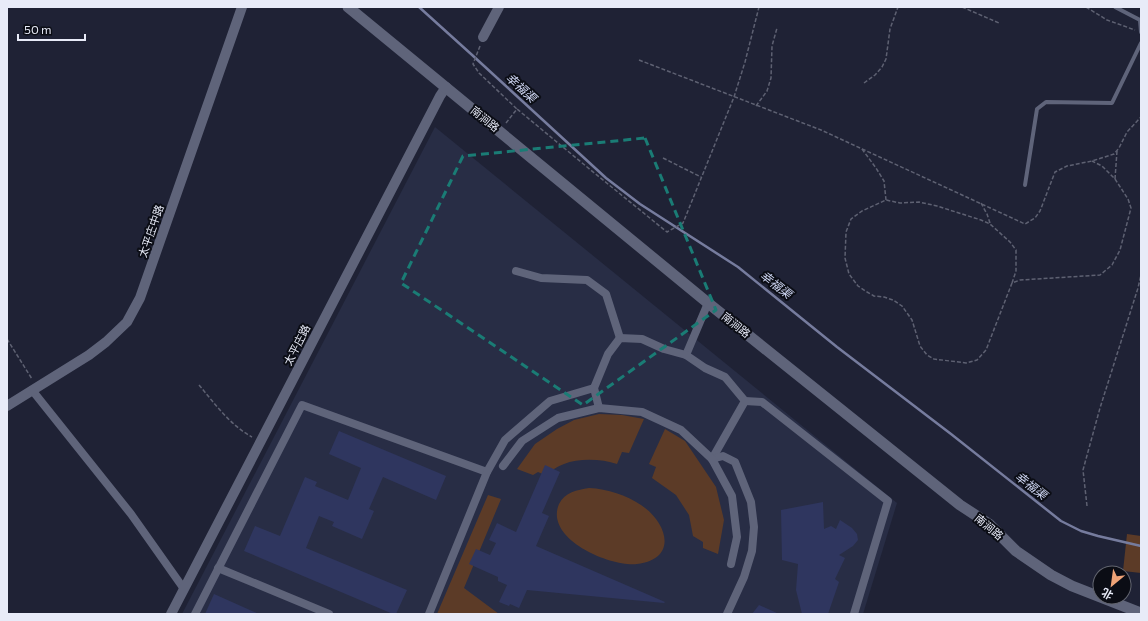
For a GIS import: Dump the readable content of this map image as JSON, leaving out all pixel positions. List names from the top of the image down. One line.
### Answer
{"streets":{"main road":["南涧路"],"street":["太平庄中路","太平庄路"]},"crossings":[["南涧路","太平庄路"]],"water":["幸福渠"],"scale_bar":"50 m","north":"bottom left"}
